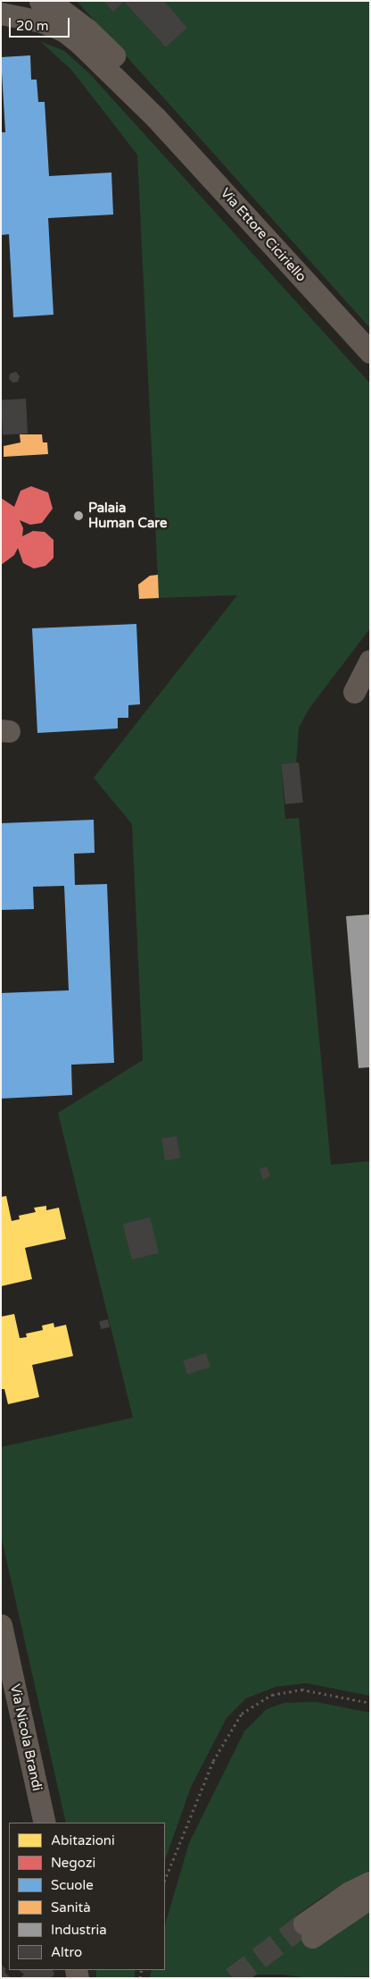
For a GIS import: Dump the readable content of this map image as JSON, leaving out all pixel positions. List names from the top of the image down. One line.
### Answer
{"streets":{"street":["Via Ettore Ciciriello","Via Nicola Brandi"]},"places":["Palaia Human Care"],"legend":["Abitazioni","Negozi","Scuole","Sanità","Industria","Altro"],"scale_bar":"20 m"}
